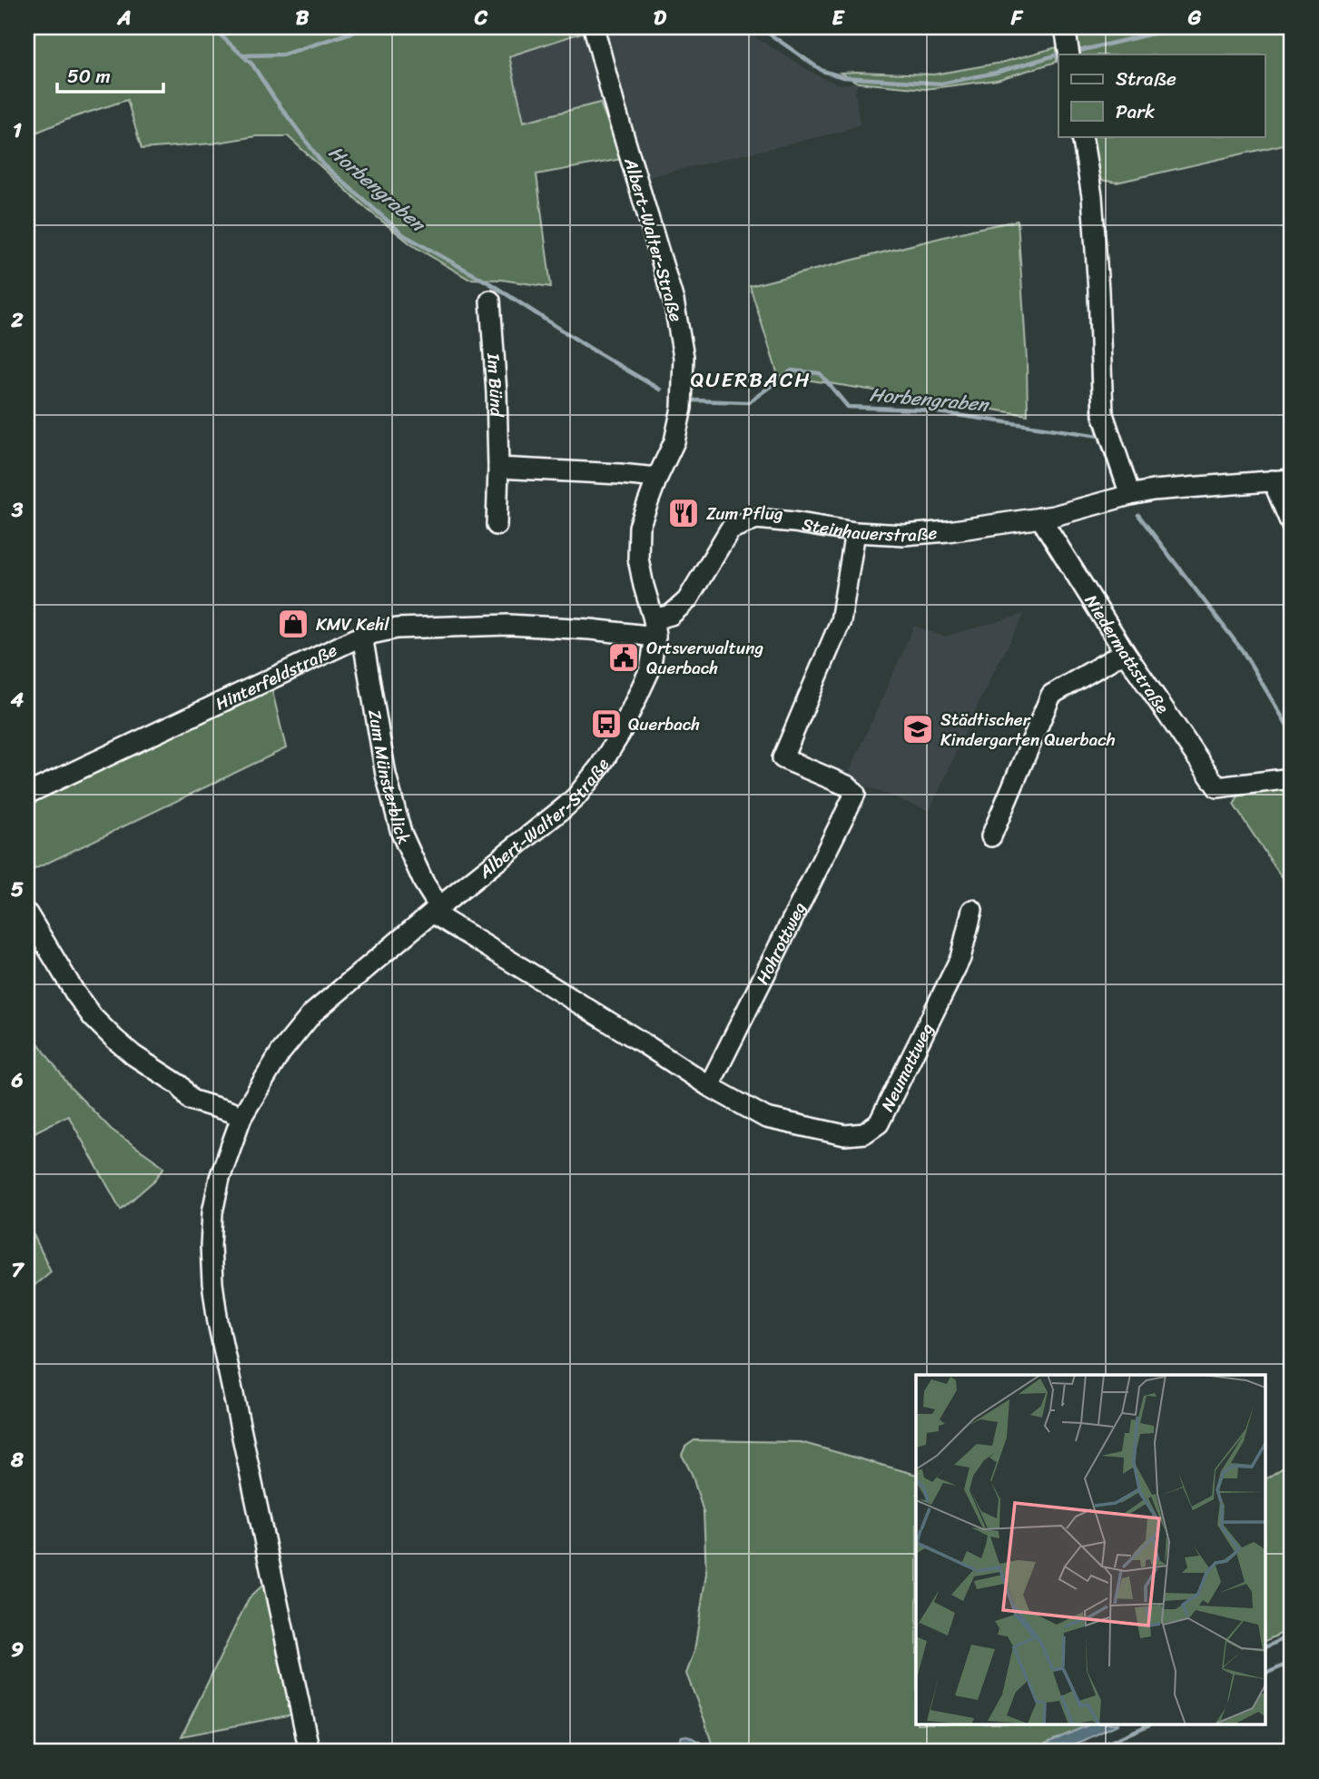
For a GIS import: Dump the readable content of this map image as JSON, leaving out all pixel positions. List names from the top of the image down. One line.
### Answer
{"streets":{"street":["Albert-Walter-Straße","Im Bünd","Steinhauerstraße","Niedermattstraße","Hinterfeldstraße","Zum Münsterblick","Hohrottweg","Neumattweg"]},"crossings":[["Albert-Walter-Straße","Steinhauerstraße"],["Albert-Walter-Straße","Hinterfeldstraße"],["Albert-Walter-Straße","Zum Münsterblick"],["Steinhauerstraße","Niedermattstraße"],["Steinhauerstraße","Hinterfeldstraße"],["Steinhauerstraße","Hohrottweg"],["Hinterfeldstraße","Zum Münsterblick"],["Hohrottweg","Neumattweg"]],"districts":["QUERBACH"],"water":["Horbengraben"],"places":{"restaurant":["Zum Pflug"],"shop":["KMV Kehl"],"public building":["Ortsverwaltung Querbach"],"bus stop":["Querbach"],"school or university":["Städtischer Kindergarten Querbach"]},"legend":["Straße","Park"],"scale_bar":"50 m","grid":{"columns":["A","B","C","D","E","F","G"],"rows":["1","2","3","4","5","6","7","8","9"]}}
